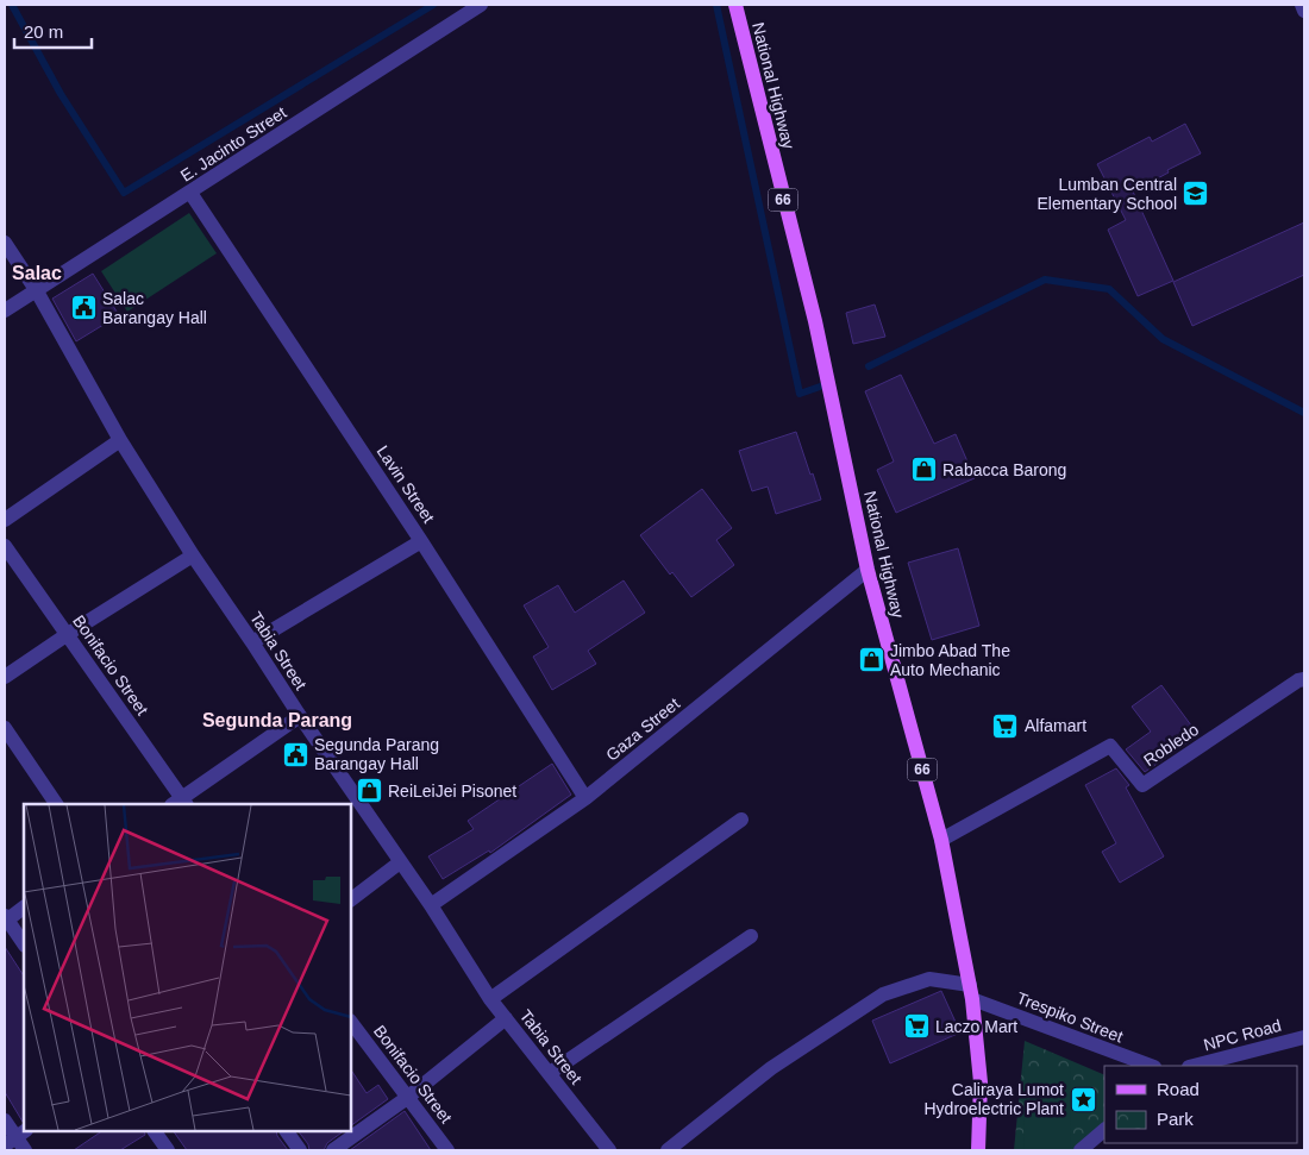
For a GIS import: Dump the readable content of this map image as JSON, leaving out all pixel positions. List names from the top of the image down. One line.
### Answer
{"streets":{"main road":["National Highway","66"],"street":["E. Jacinto Street","Lavin Street","Tabia Street","Bonifacio Street","Gaza Street","Robledo","Trespiko Street","NPC Road"]},"crossings":[["National Highway","Gaza Street"],["National Highway","Robledo"],["National Highway","Trespiko Street"],["E. Jacinto Street","Lavin Street"],["E. Jacinto Street","Tabia Street"],["Lavin Street","Gaza Street"],["Tabia Street","Gaza Street"]],"districts":["Salac","Segunda Parang"],"places":{"school or university":["Lumban Central Elementary School"],"public building":["Salac Barangay Hall","Segunda Parang Barangay Hall"],"shop":["Rabacca Barong","Jimbo Abad The Auto Mechanic","ReiLeiJei Pisonet"],"supermarket":["Alfamart","Laczo Mart"],"place":["Caliraya Lumot Hydroelectric Plant"]},"legend":["Road","Park"],"scale_bar":"20 m"}
